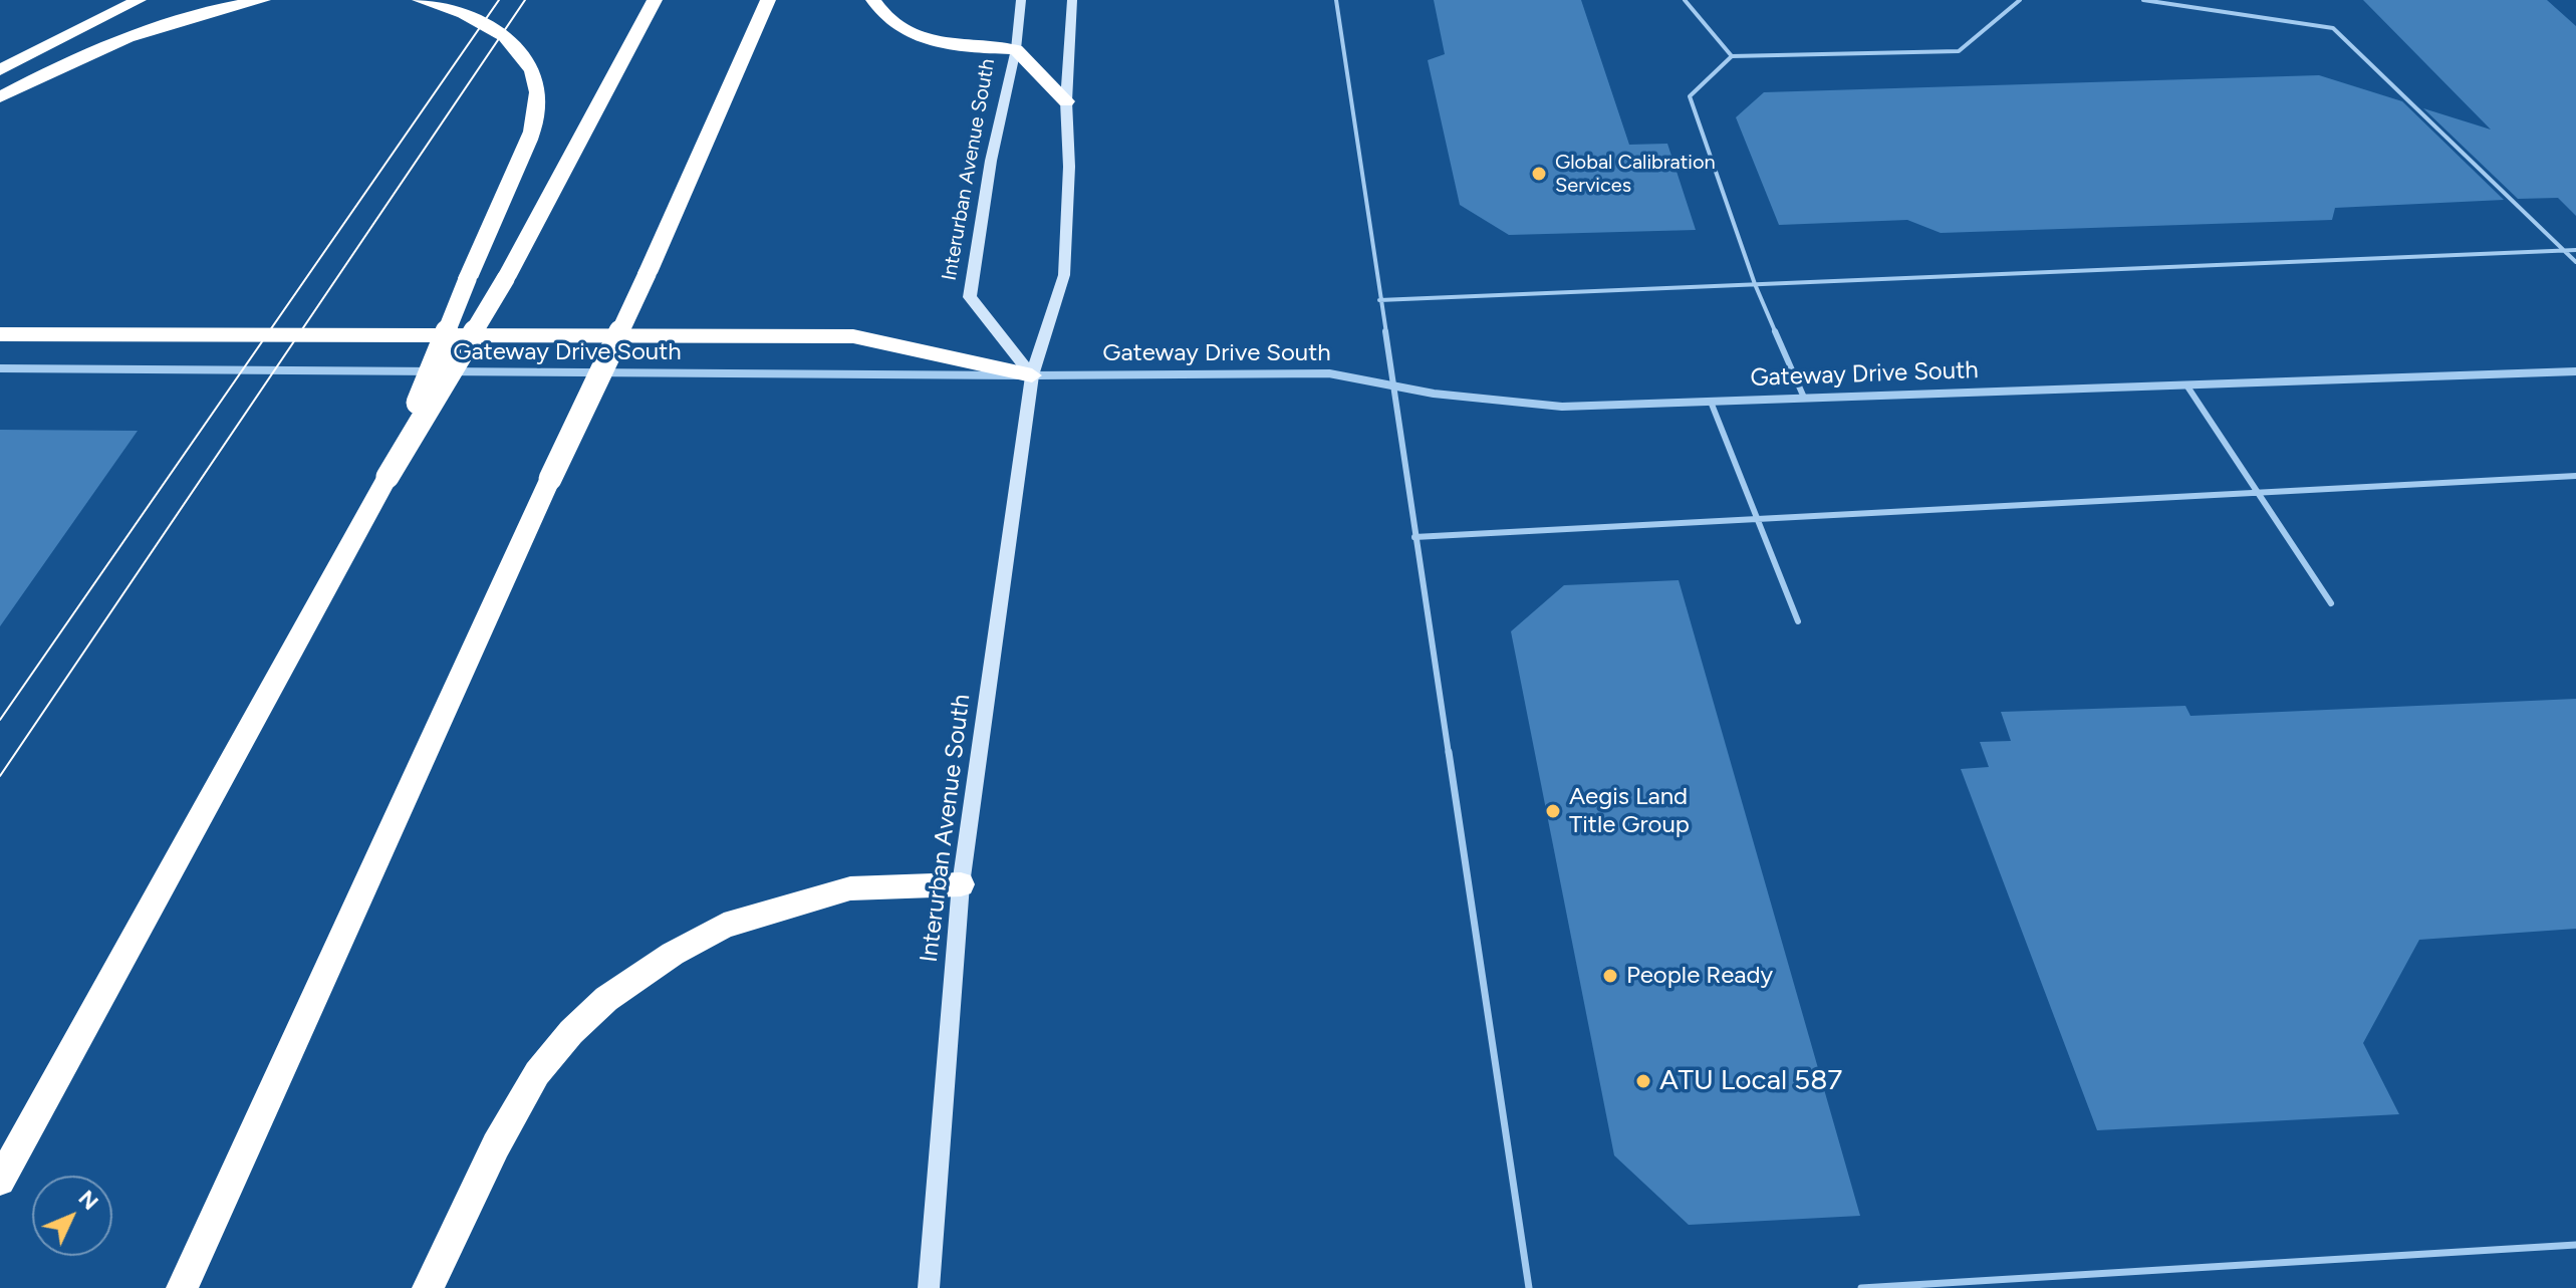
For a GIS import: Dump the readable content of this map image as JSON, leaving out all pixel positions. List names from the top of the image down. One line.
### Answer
{"streets":{"main road":["Interurban Avenue South"],"street":["Gateway Drive South"]},"crossings":[["Interurban Avenue South","Gateway Drive South"]],"places":["Global Calibration Services","Aegis Land Title Group","People Ready","ATU Local 587"],"north":"top right"}
